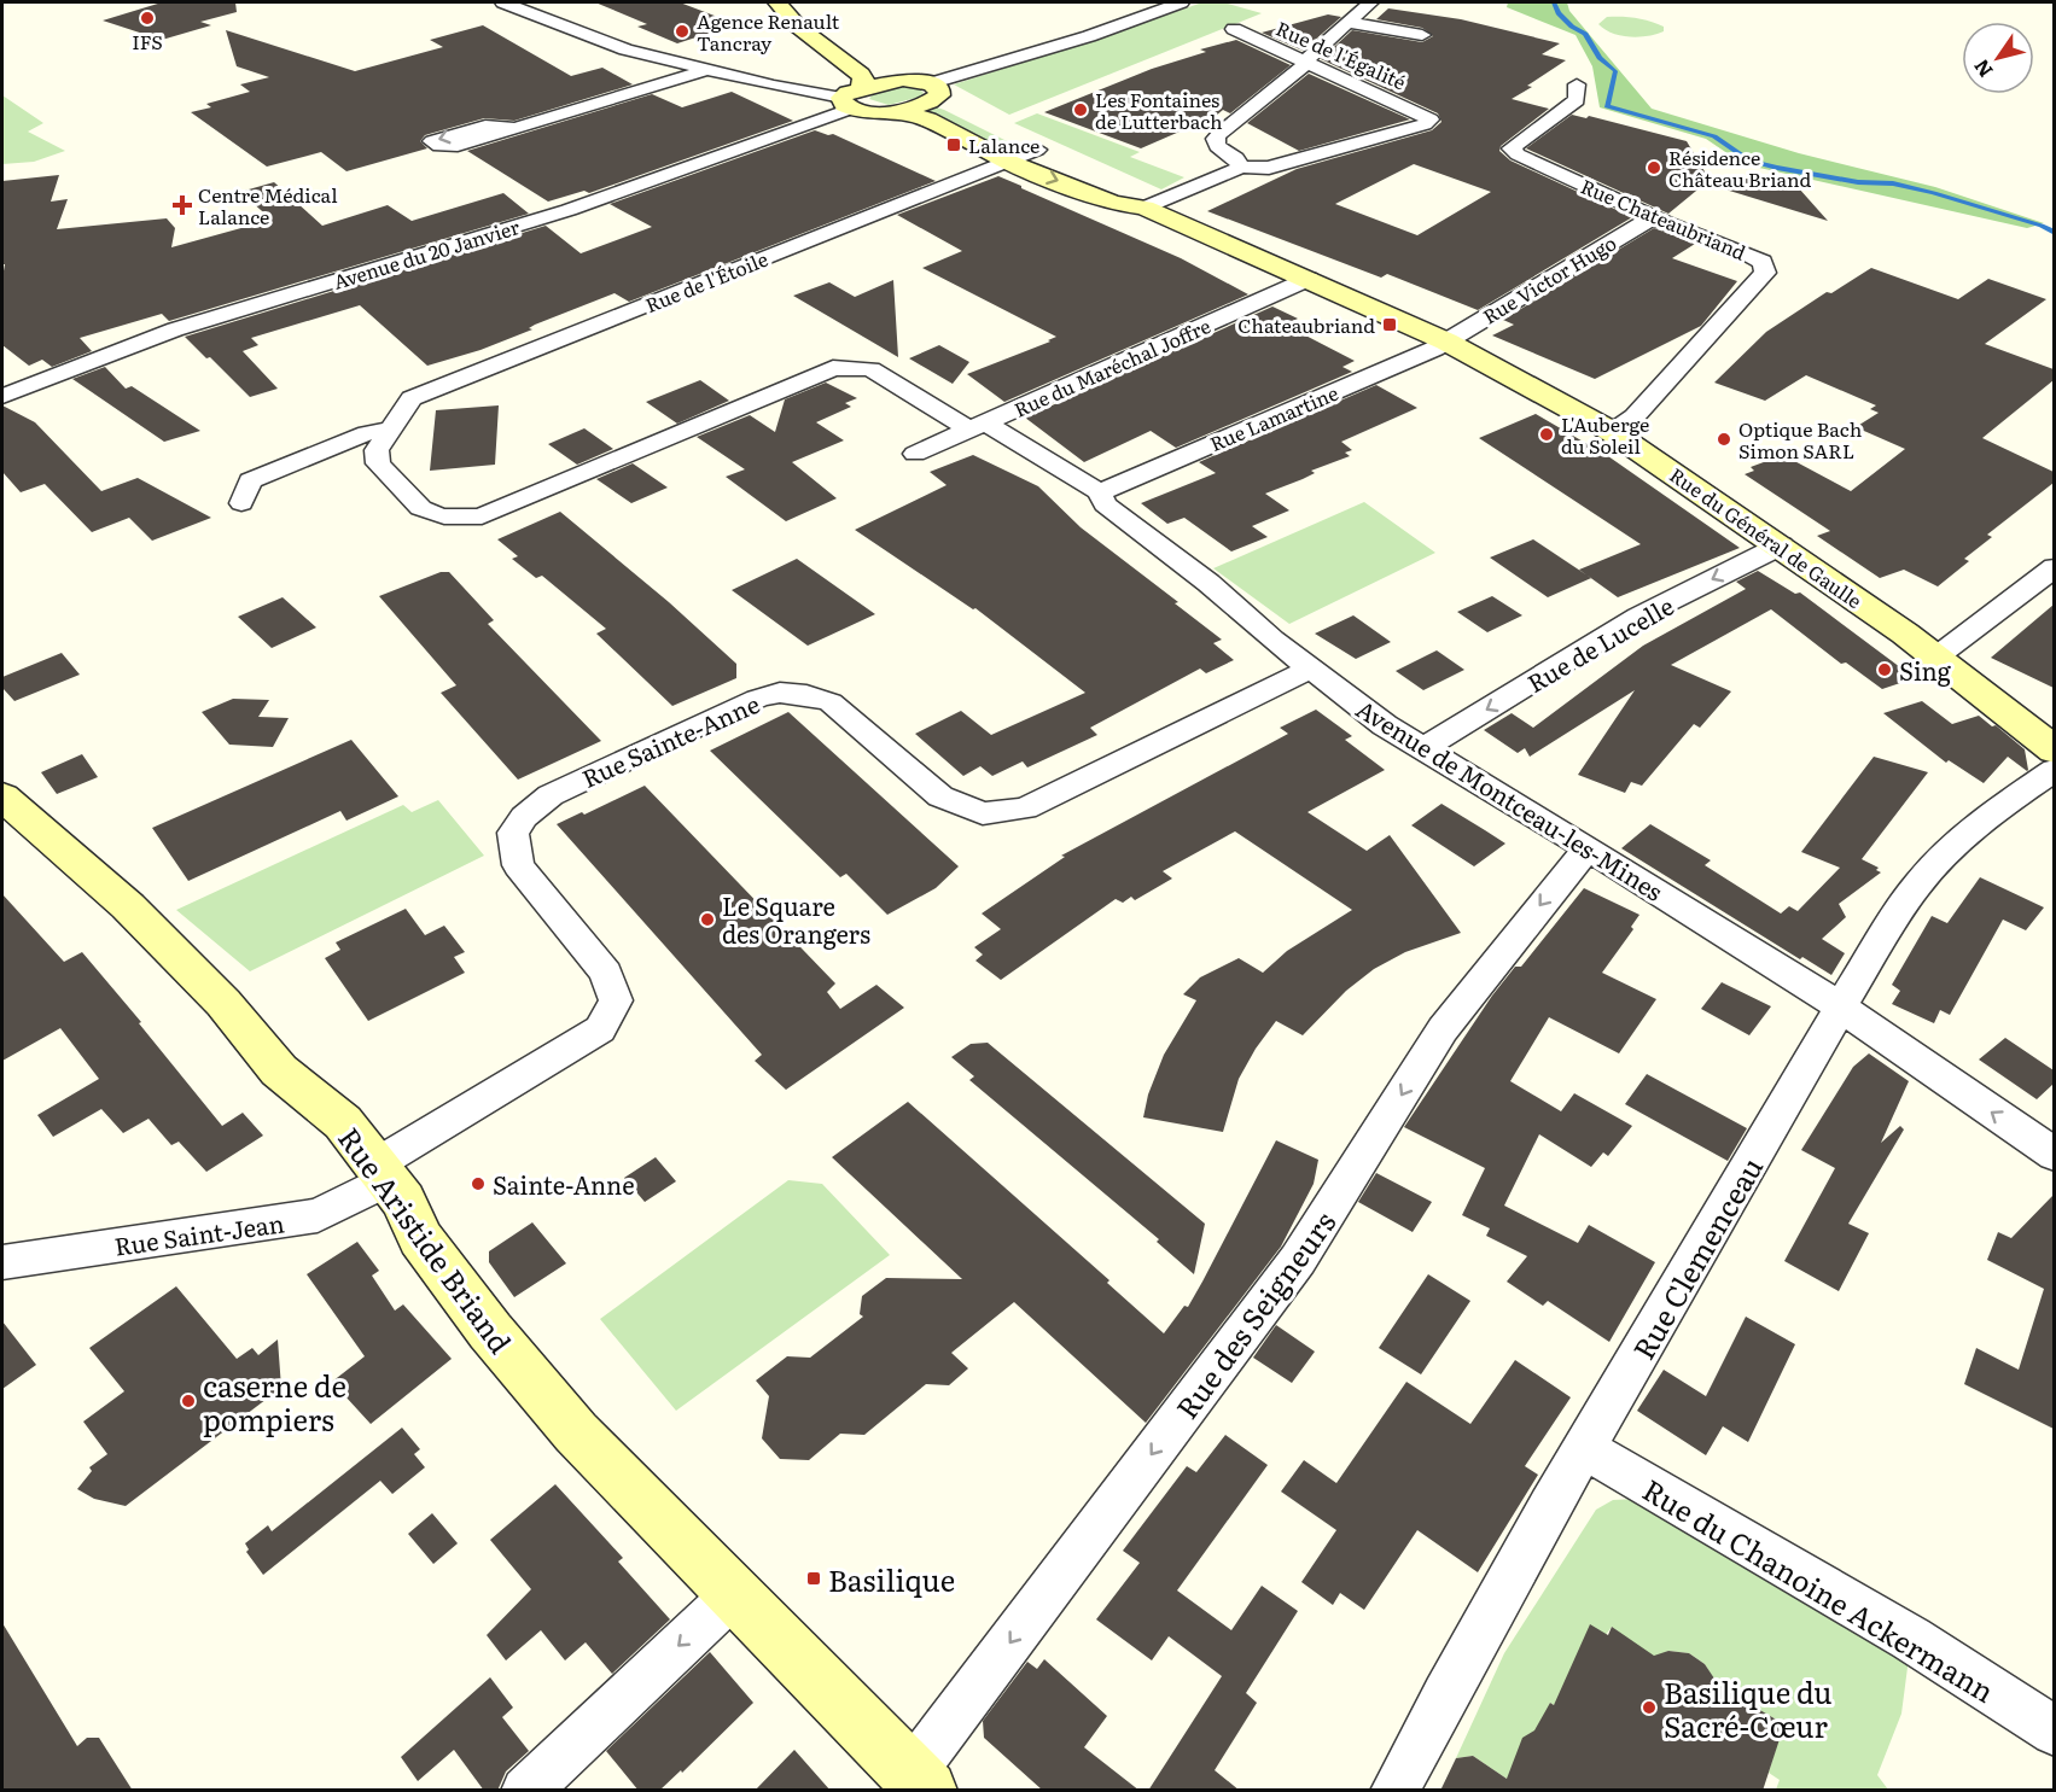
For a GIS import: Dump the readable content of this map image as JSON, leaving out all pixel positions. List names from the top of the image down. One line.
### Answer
{"streets":{"main road":["Rue du Général de Gaulle","Rue Aristide Briand"],"street":["Rue de l'Égalité","Rue Chateaubriand","Avenue du 20 Janvier","Rue Victor Hugo","Rue de l'Étoile","Rue du Maréchal Joffre","Rue Lamartine","Rue de Lucelle","Rue Sainte-Anne","Avenue de Montceau-les-Mines","Rue Saint-Jean","Rue Clemenceau","Rue des Seigneurs","Rue du Chanoine Ackermann"]},"crossings":[["Rue Chateaubriand","Rue Victor Hugo"],["Rue Chateaubriand","Rue du Général de Gaulle"],["Rue Victor Hugo","Rue Lamartine"],["Rue Victor Hugo","Rue du Général de Gaulle"],["Rue de l'Étoile","Rue du Maréchal Joffre"],["Rue de l'Étoile","Rue du Général de Gaulle"],["Rue de l'Étoile","Avenue de Montceau-les-Mines"],["Rue du Maréchal Joffre","Rue du Général de Gaulle"],["Rue du Maréchal Joffre","Avenue de Montceau-les-Mines"],["Rue Lamartine","Rue du Général de Gaulle"],["Rue Lamartine","Avenue de Montceau-les-Mines"],["Rue du Général de Gaulle","Rue de Lucelle"],["Rue de Lucelle","Avenue de Montceau-les-Mines"],["Rue Sainte-Anne","Avenue de Montceau-les-Mines"],["Rue Sainte-Anne","Rue Saint-Jean"],["Rue Sainte-Anne","Rue Aristide Briand"],["Avenue de Montceau-les-Mines","Rue Clemenceau"],["Avenue de Montceau-les-Mines","Rue des Seigneurs"],["Rue Saint-Jean","Rue Aristide Briand"],["Rue Aristide Briand","Rue des Seigneurs"],["Rue Clemenceau","Rue du Chanoine Ackermann"]],"one_way":["Rue de Lucelle","Rue des Seigneurs"],"places":{"other":["IFS","Agence Renault Tancray","Les Fontaines de Lutterbach","Résidence Château Briand","L'Auberge du Soleil","Optique Bach Simon SARL","Sing","Le Square des Orangers","Sainte-Anne","caserne de pompiers","Basilique du Sacré-Cœur"],"transit":["Lalance","Chateaubriand","Basilique"],"health":["Centre Médical Lalance"]},"north":"bottom left"}
